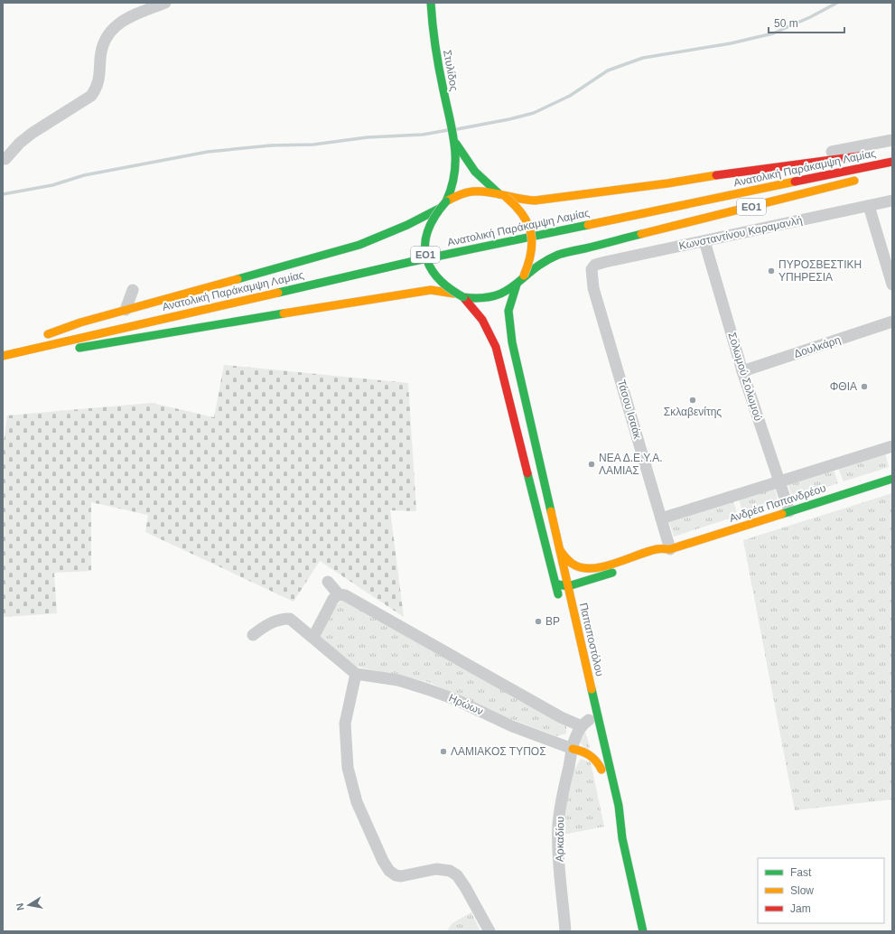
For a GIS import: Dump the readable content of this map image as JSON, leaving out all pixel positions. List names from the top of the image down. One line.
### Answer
{"streets":{"main road":["Στυλίδος","Ανατολική Παράκαμψη Λαμίας","ΕΟ1","Ανδρέα Παπανδρέου","Παπαποστόλου"],"street":["Κωνσταντίνου Καραμανλή","Δουλκάρη","Σολωμού Σολωμού","Τάσου Ισαάκ","Ηρώων","Αρκαδίου"]},"crossings":[["Στυλίδος","ΕΟ1"],["Στυλίδος","Παπαποστόλου"],["ΕΟ1","Παπαποστόλου"],["Κωνσταντίνου Καραμανλή","Σολωμού Σολωμού"],["Κωνσταντίνου Καραμανλή","Τάσου Ισαάκ"],["Δουλκάρη","Σολωμού Σολωμού"],["Σολωμού Σολωμού","Ανδρέα Παπανδρέου"],["Τάσου Ισαάκ","Ανδρέα Παπανδρέου"],["Ανδρέα Παπανδρέου","Παπαποστόλου"],["Παπαποστόλου","Αρκαδίου"],["Ηρώων","Αρκαδίου"]],"places":["ΠΥΡΟΣΒΕΣΤΙΚΗ ΥΠΗΡΕΣΙΑ","ΦΘΙΑ","Σκλαβενίτης","ΝΕΑ Δ.Ε.Υ.Α. ΛΑΜΙΑΣ","BP","ΛΑΜΙΑΚΟΣ ΤΥΠΟΣ"],"legend":["Fast","Slow","Jam"],"scale_bar":"50 m","north":"left"}
